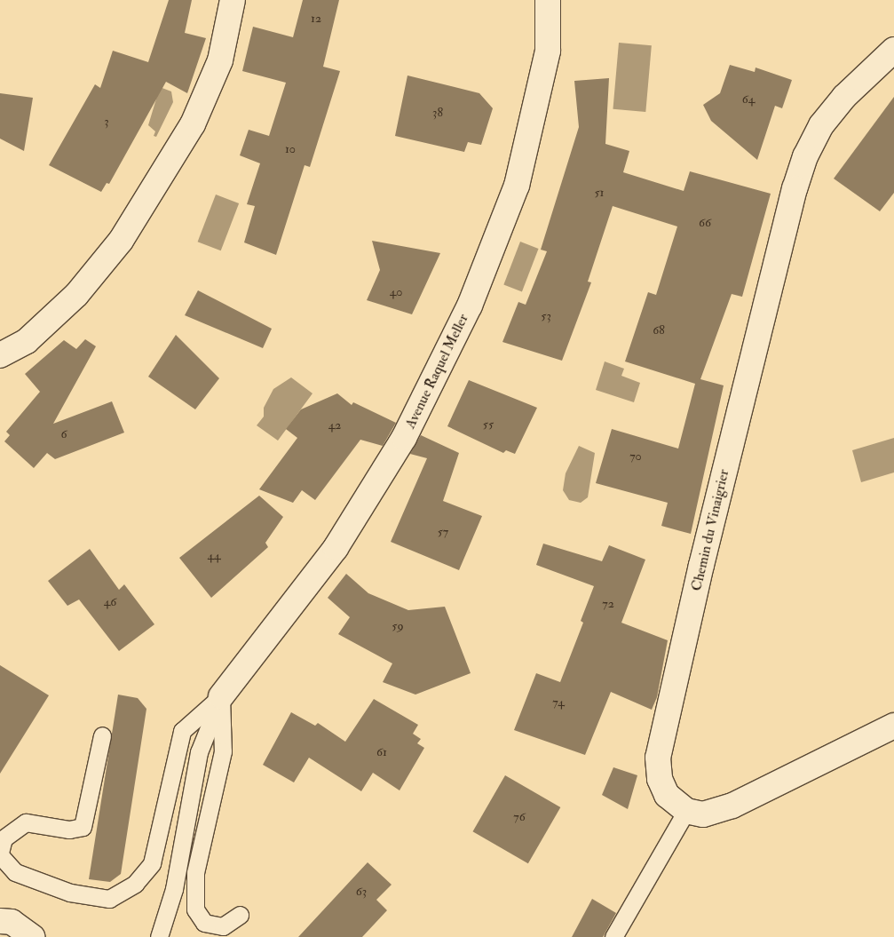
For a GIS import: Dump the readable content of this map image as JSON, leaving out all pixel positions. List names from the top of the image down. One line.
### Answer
{"streets":{"street":["Avenue Raquel Meller","Chemin du Vinaigrier"]},"house_numbers":["12","64","38","3","10","51","66","40","53","68","55","42","6","70","57","44","46","72","59","74","61","76","63"]}
